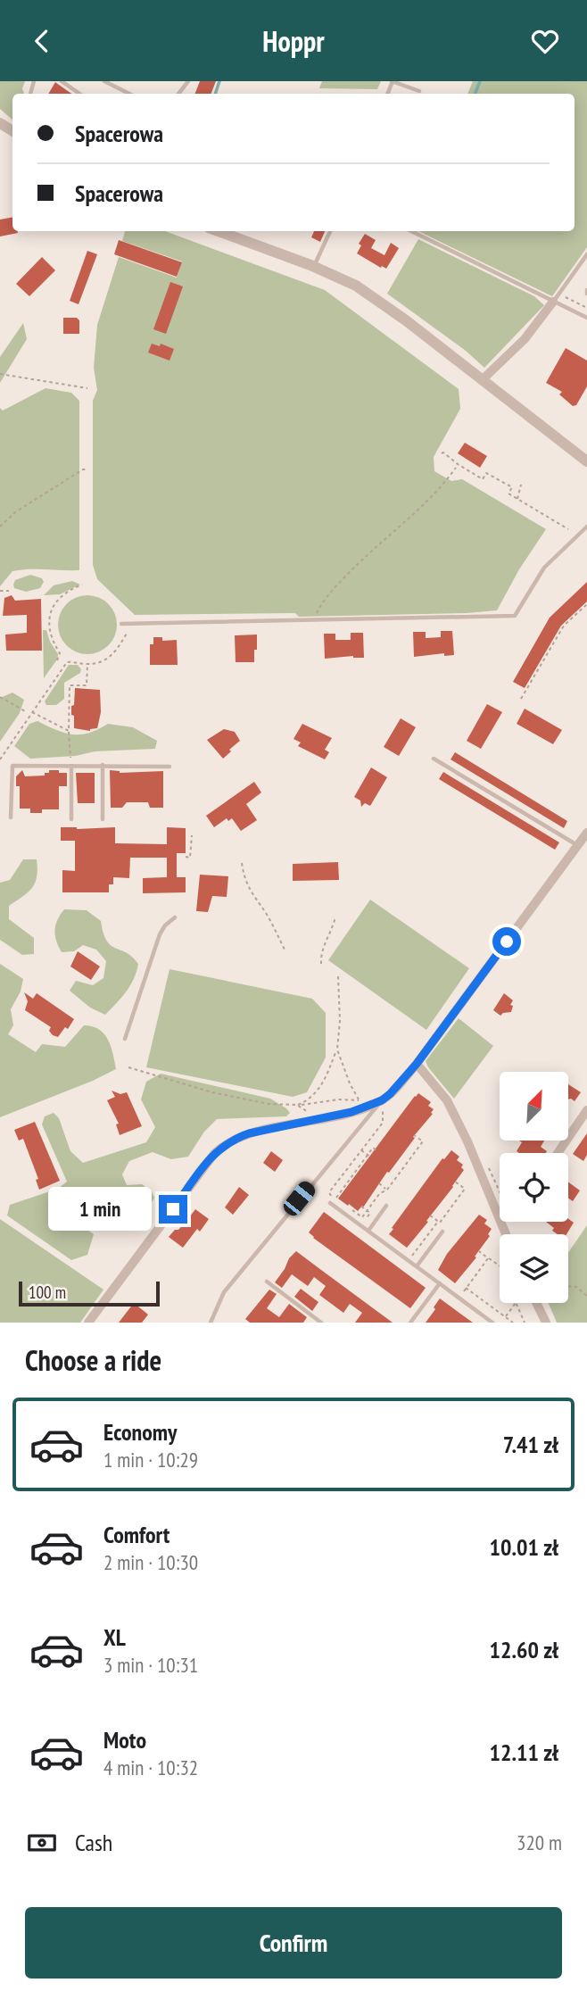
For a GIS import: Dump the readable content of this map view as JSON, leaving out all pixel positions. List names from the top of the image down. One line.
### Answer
{"scale_bar":"100 m","north":"top right","page":{"header":"Hoppr","banner":["Spacerowa","Spacerowa"],"bubble":"1 min","scale":"100 m","heading":"Choose a ride","list":[{"name":"Economy","note":"1 min · 10:29","value":"7.41 zł"},{"name":"Comfort","note":"2 min · 10:30","value":"10.01 zł"},{"name":"XL","note":"3 min · 10:31","value":"12.60 zł"},{"name":"Moto","note":"4 min · 10:32","value":"12.11 zł"}],"pay":["Cash","320 m"],"buttons":"Confirm"}}
